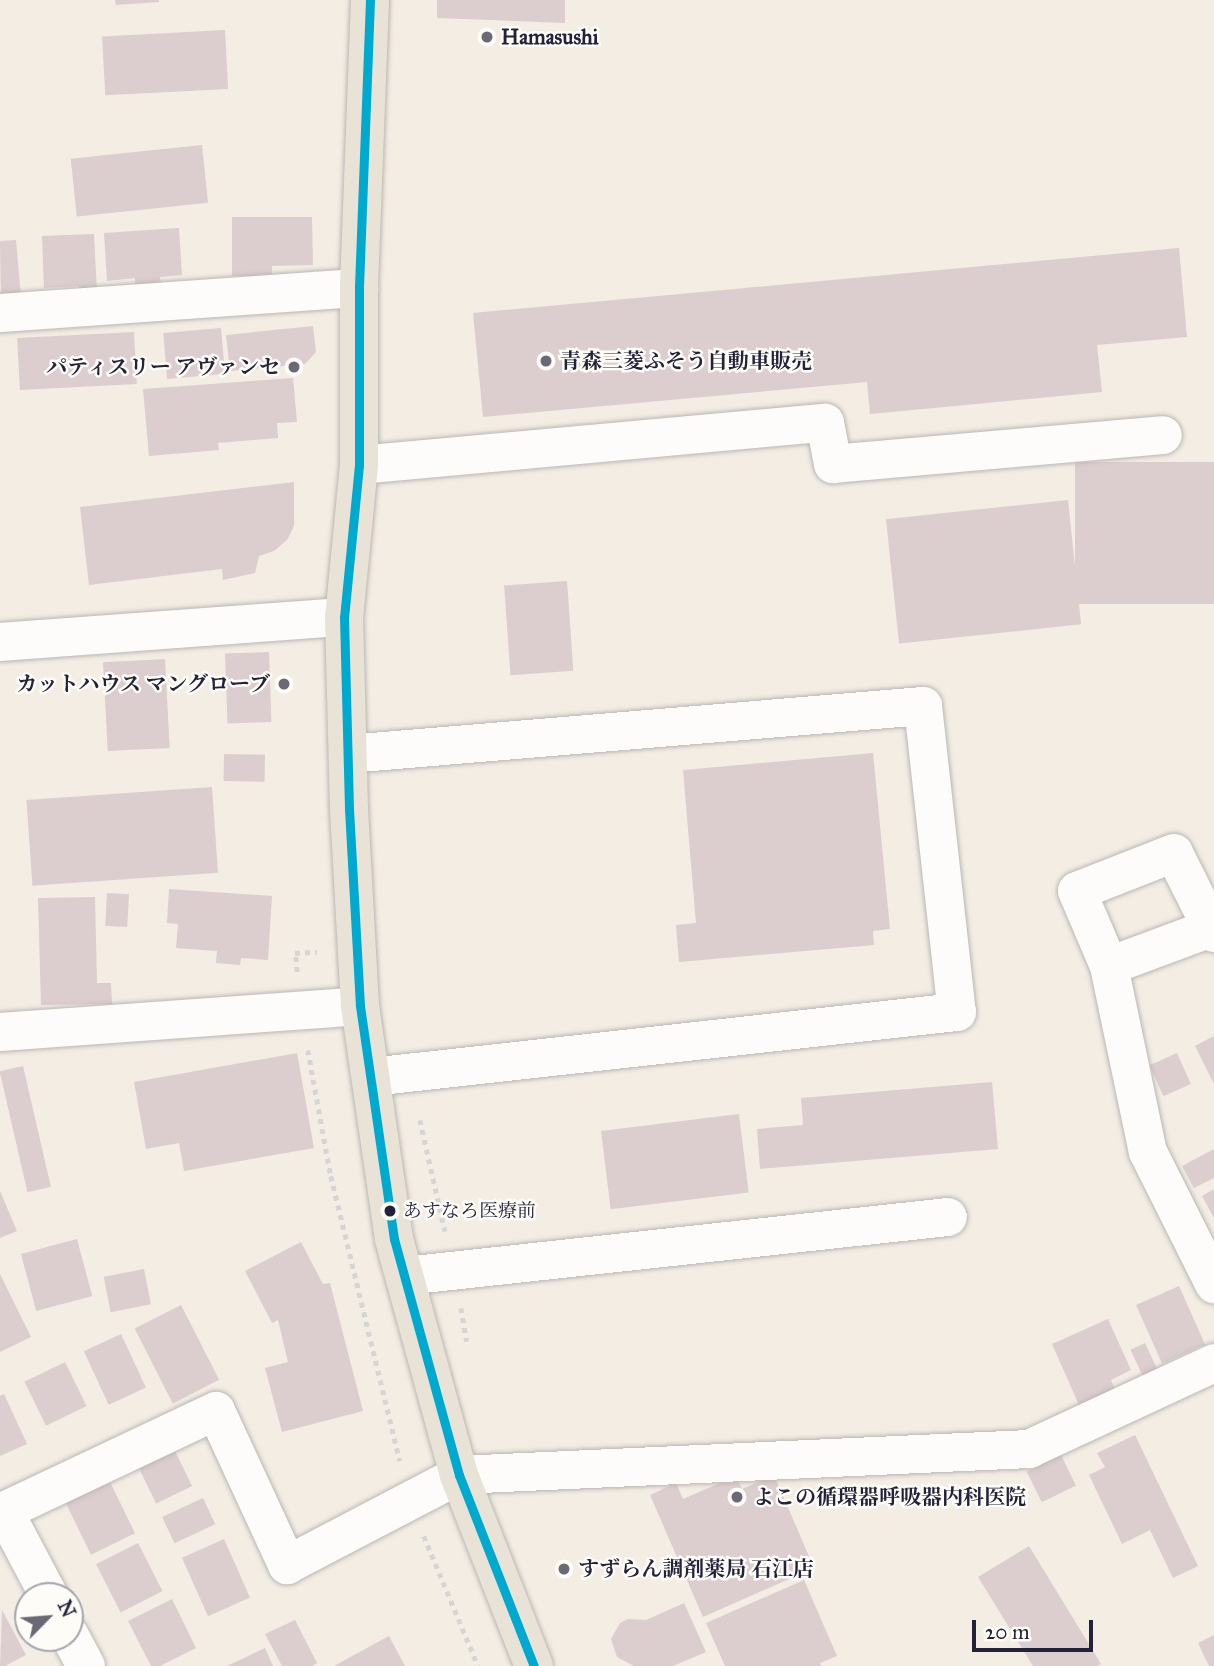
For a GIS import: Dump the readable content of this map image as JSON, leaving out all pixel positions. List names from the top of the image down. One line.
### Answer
{"places":["Hamasushi","青森三菱ふそう自動車販売","パティスリー アヴァンセ","カットハウス マングローブ","あすなろ医療前","よこの循環器呼吸器内科医院","すずらん調剤薬局 石江店"],"scale_bar":"20 m","north":"top right"}
